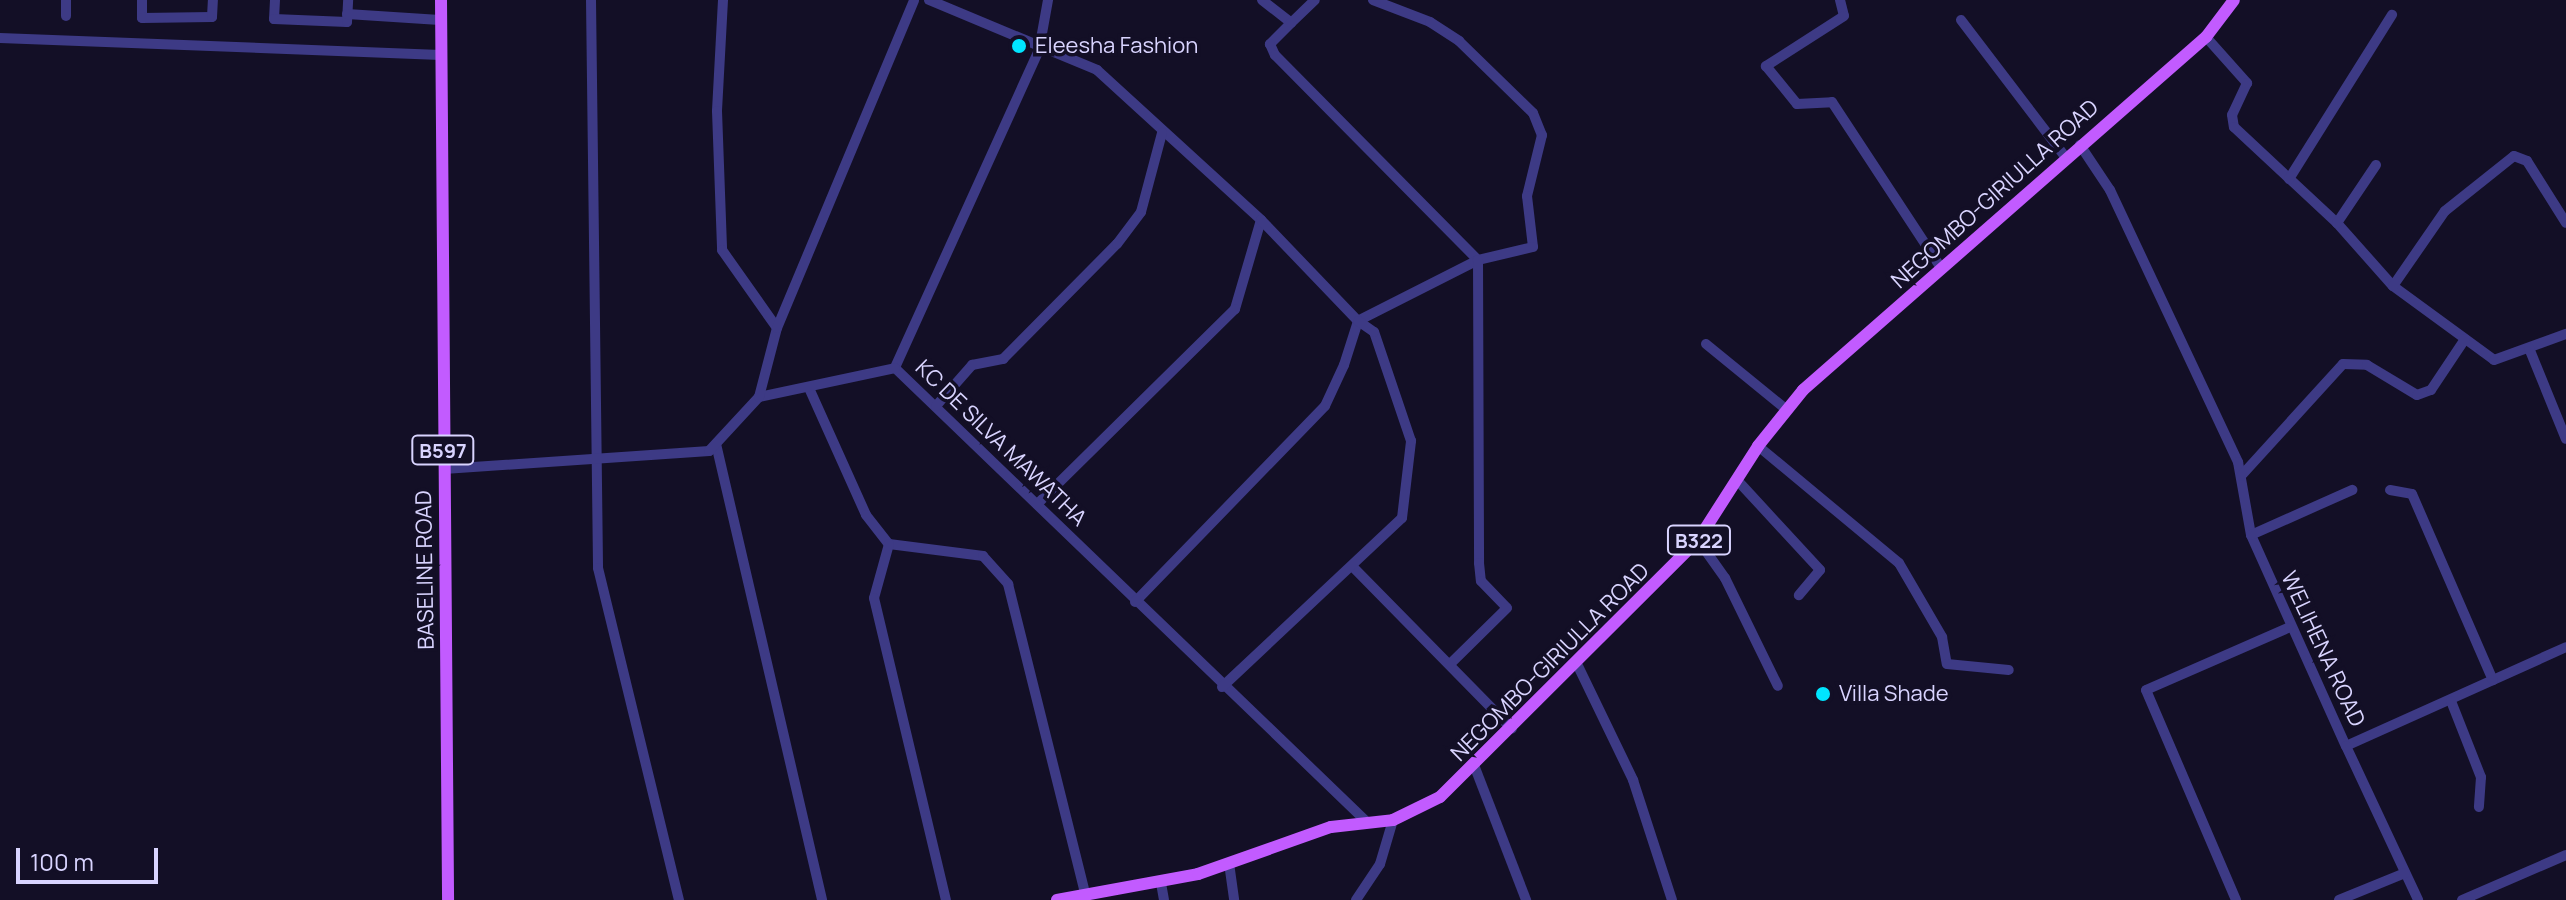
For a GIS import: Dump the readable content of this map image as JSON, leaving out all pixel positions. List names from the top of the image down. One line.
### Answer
{"streets":{"main road":["NEGOMBO-GIRIULLA ROAD","B597","B322","BASELINE ROAD"],"street":["KC DE SILVA MAWATHA","WELIHENA ROAD"]},"crossings":[["NEGOMBO-GIRIULLA ROAD","KC DE SILVA MAWATHA"],["NEGOMBO-GIRIULLA ROAD","WELIHENA ROAD"]],"places":["Eleesha Fashion","Villa Shade"],"scale_bar":"100 m"}
